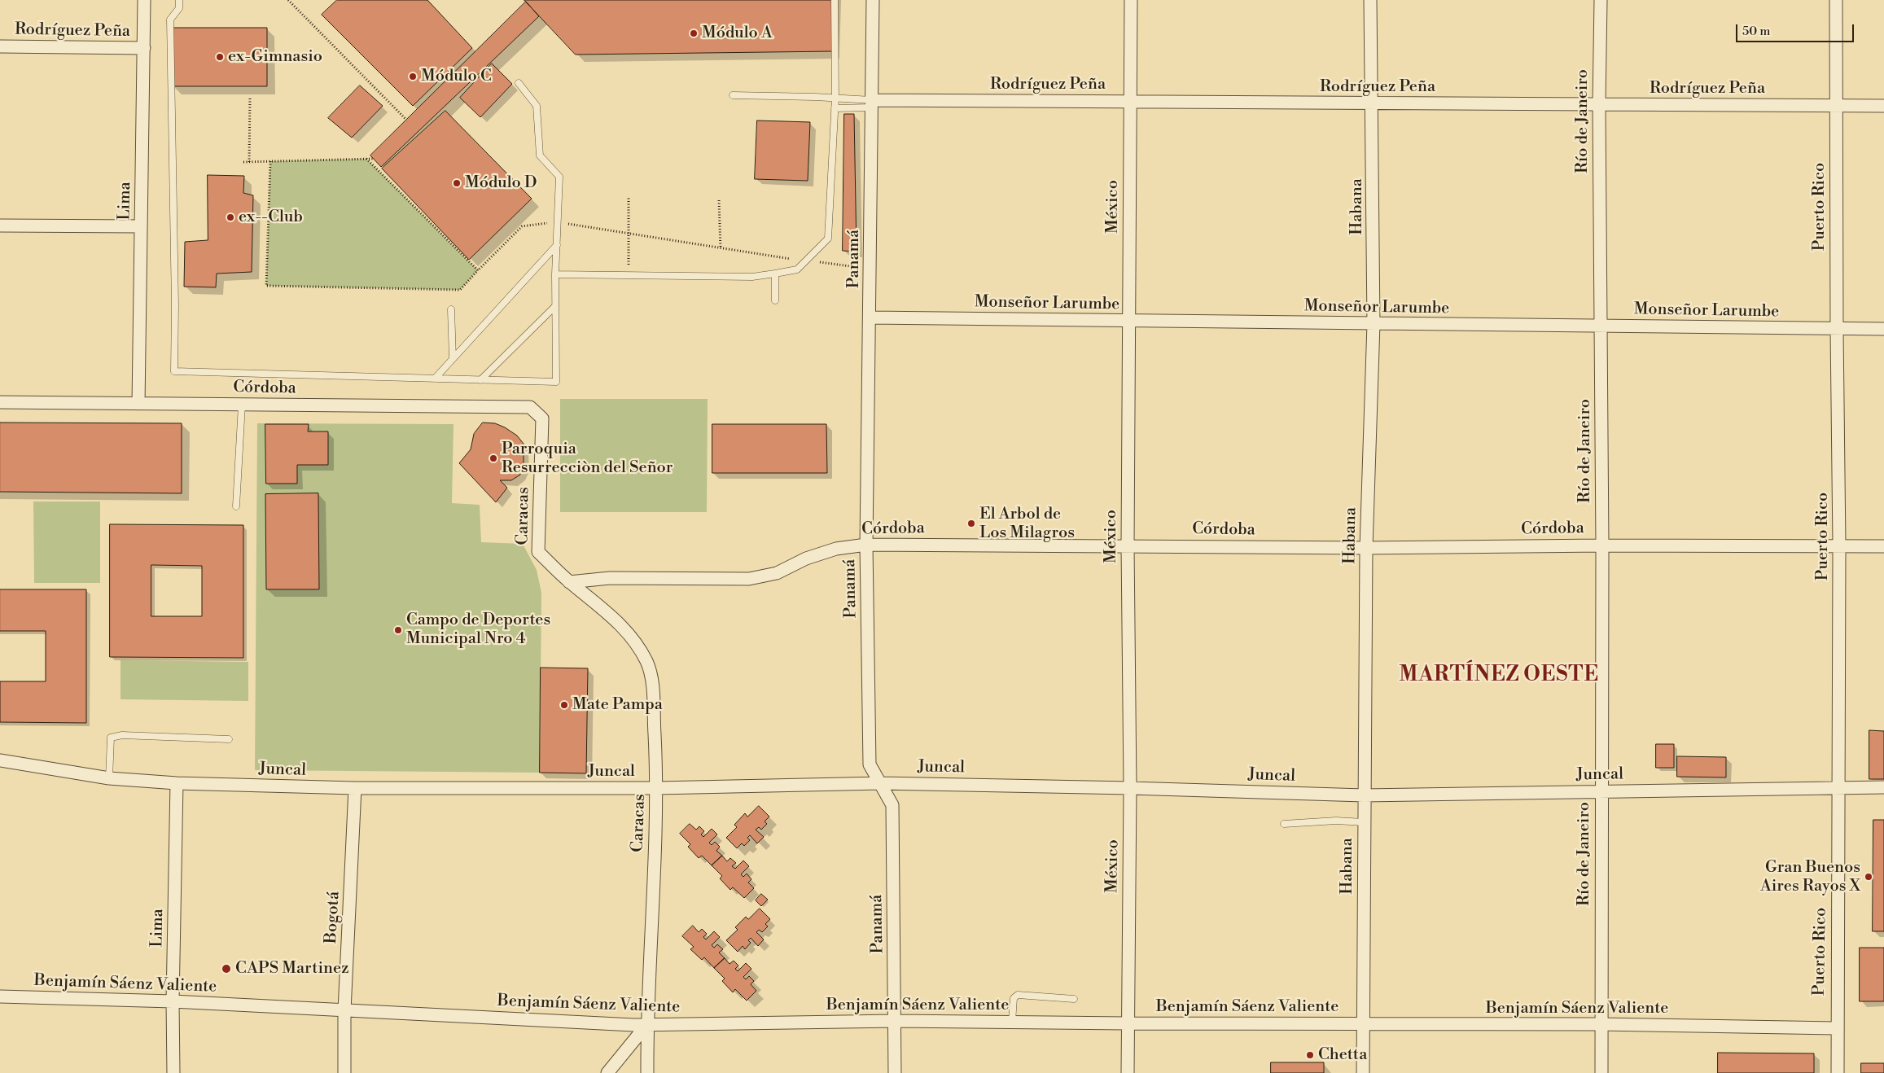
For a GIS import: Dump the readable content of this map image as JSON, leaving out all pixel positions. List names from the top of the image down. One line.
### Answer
{"streets":{"street":["Rodríguez Peña","Río de Janeiro","Lima","México","Habana","Puerto Rico","Panamá","Monseñor Larumbe","Córdoba","Caracas","Juncal","Bogotá","Benjamín Sáenz Valiente"]},"crossings":[["Rodríguez Peña","Río de Janeiro"],["Rodríguez Peña","Lima"],["Rodríguez Peña","México"],["Rodríguez Peña","Habana"],["Rodríguez Peña","Puerto Rico"],["Rodríguez Peña","Panamá"],["Río de Janeiro","Monseñor Larumbe"],["Río de Janeiro","Córdoba"],["Río de Janeiro","Juncal"],["Río de Janeiro","Benjamín Sáenz Valiente"],["Lima","Córdoba"],["Lima","Juncal"],["Lima","Benjamín Sáenz Valiente"],["México","Monseñor Larumbe"],["México","Córdoba"],["México","Juncal"],["México","Benjamín Sáenz Valiente"],["Habana","Monseñor Larumbe"],["Habana","Córdoba"],["Habana","Juncal"],["Habana","Benjamín Sáenz Valiente"],["Puerto Rico","Monseñor Larumbe"],["Puerto Rico","Córdoba"],["Puerto Rico","Juncal"],["Puerto Rico","Benjamín Sáenz Valiente"],["Panamá","Monseñor Larumbe"],["Panamá","Córdoba"],["Panamá","Juncal"],["Panamá","Benjamín Sáenz Valiente"],["Córdoba","Caracas"],["Caracas","Juncal"],["Caracas","Benjamín Sáenz Valiente"],["Juncal","Bogotá"],["Bogotá","Benjamín Sáenz Valiente"]],"districts":["MARTÍNEZ OESTE"],"places":["Módulo A","ex-Gimnasio","Módulo C","Módulo D","ex--Club","Parroquia Resurrecciòn del Señor","El Arbol de Los Milagros","Campo de Deportes Municipal Nro 4","Mate Pampa","Gran Buenos Aires Rayos X","CAPS Martinez","Chetta"],"scale_bar":"50 m"}
